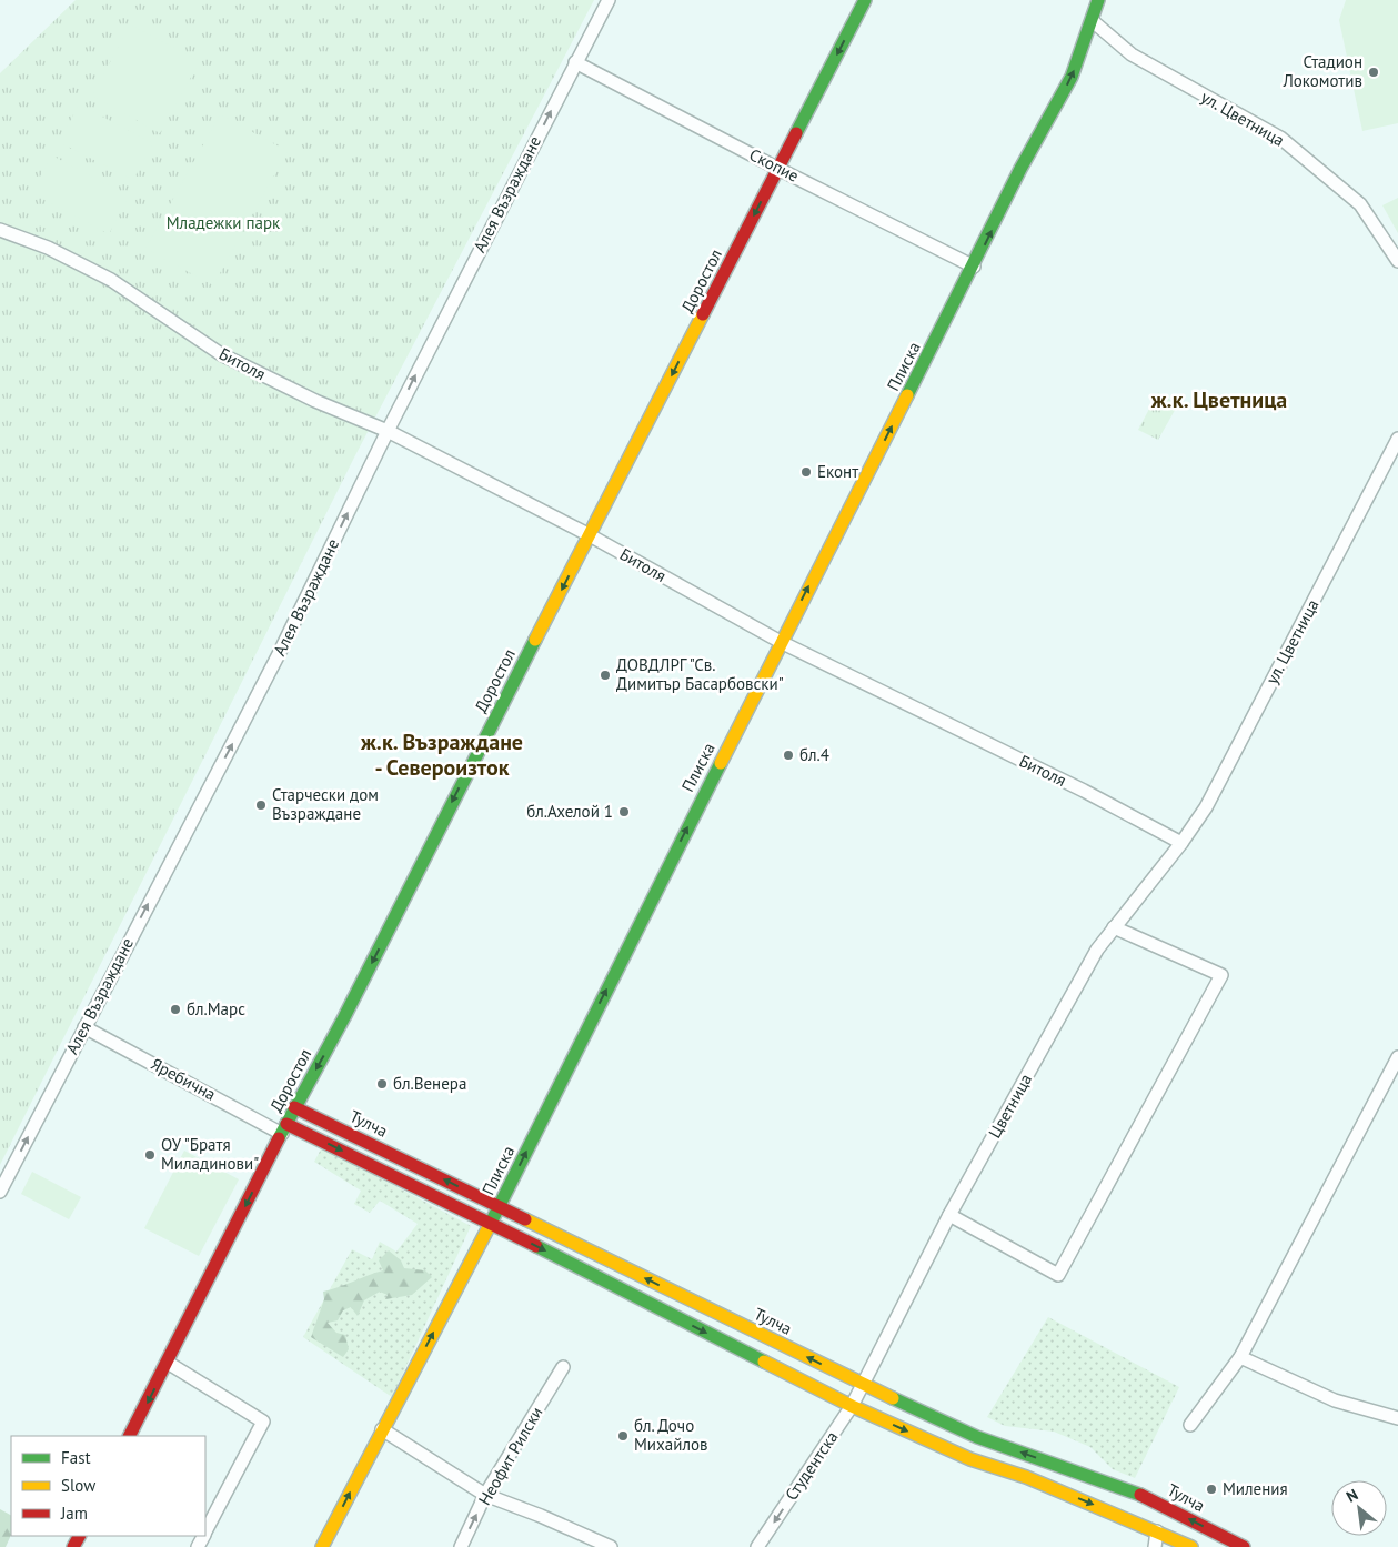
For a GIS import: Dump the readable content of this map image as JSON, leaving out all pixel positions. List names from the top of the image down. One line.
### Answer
{"streets":{"main road":["Доростол","Плиска","Тулча"],"street":["ул. Цветница","Скопие","Алея Възраждане","Битоля","Яребична","Цветница","Неофит Рилски","Студентска"]},"crossings":[["ул. Цветница","Битоля"],["ул. Цветница","Плиска"],["ул. Цветница","Цветница"],["Скопие","Алея Възраждане"],["Скопие","Доростол"],["Скопие","Плиска"],["Алея Възраждане","Битоля"],["Алея Възраждане","Яребична"],["Доростол","Битоля"],["Доростол","Яребична"],["Доростол","Тулча"],["Битоля","Плиска"],["Битоля","Цветница"],["Плиска","Тулча"],["Цветница","Тулча"],["Цветница","Студентска"],["Тулча","Студентска"]],"one_way":["Алея Възраждане","Доростол","Плиска","Студентска"],"districts":["ж.к. Цветница","ж.к. Възраждане - Североизток"],"parks":["Младежки парк"],"places":["Стадион Локомотив","Еконт","ДОВДЛРГ \"Св. Димитър Басарбовски\"","бл.4","Старчески дом Възраждане","бл.Ахелой 1","бл.Марс","бл.Венера","ОУ \"Братя Миладинови\"","бл. Дочо Михайлов","Миления"],"legend":["Fast","Slow","Jam"],"north":"top left"}
